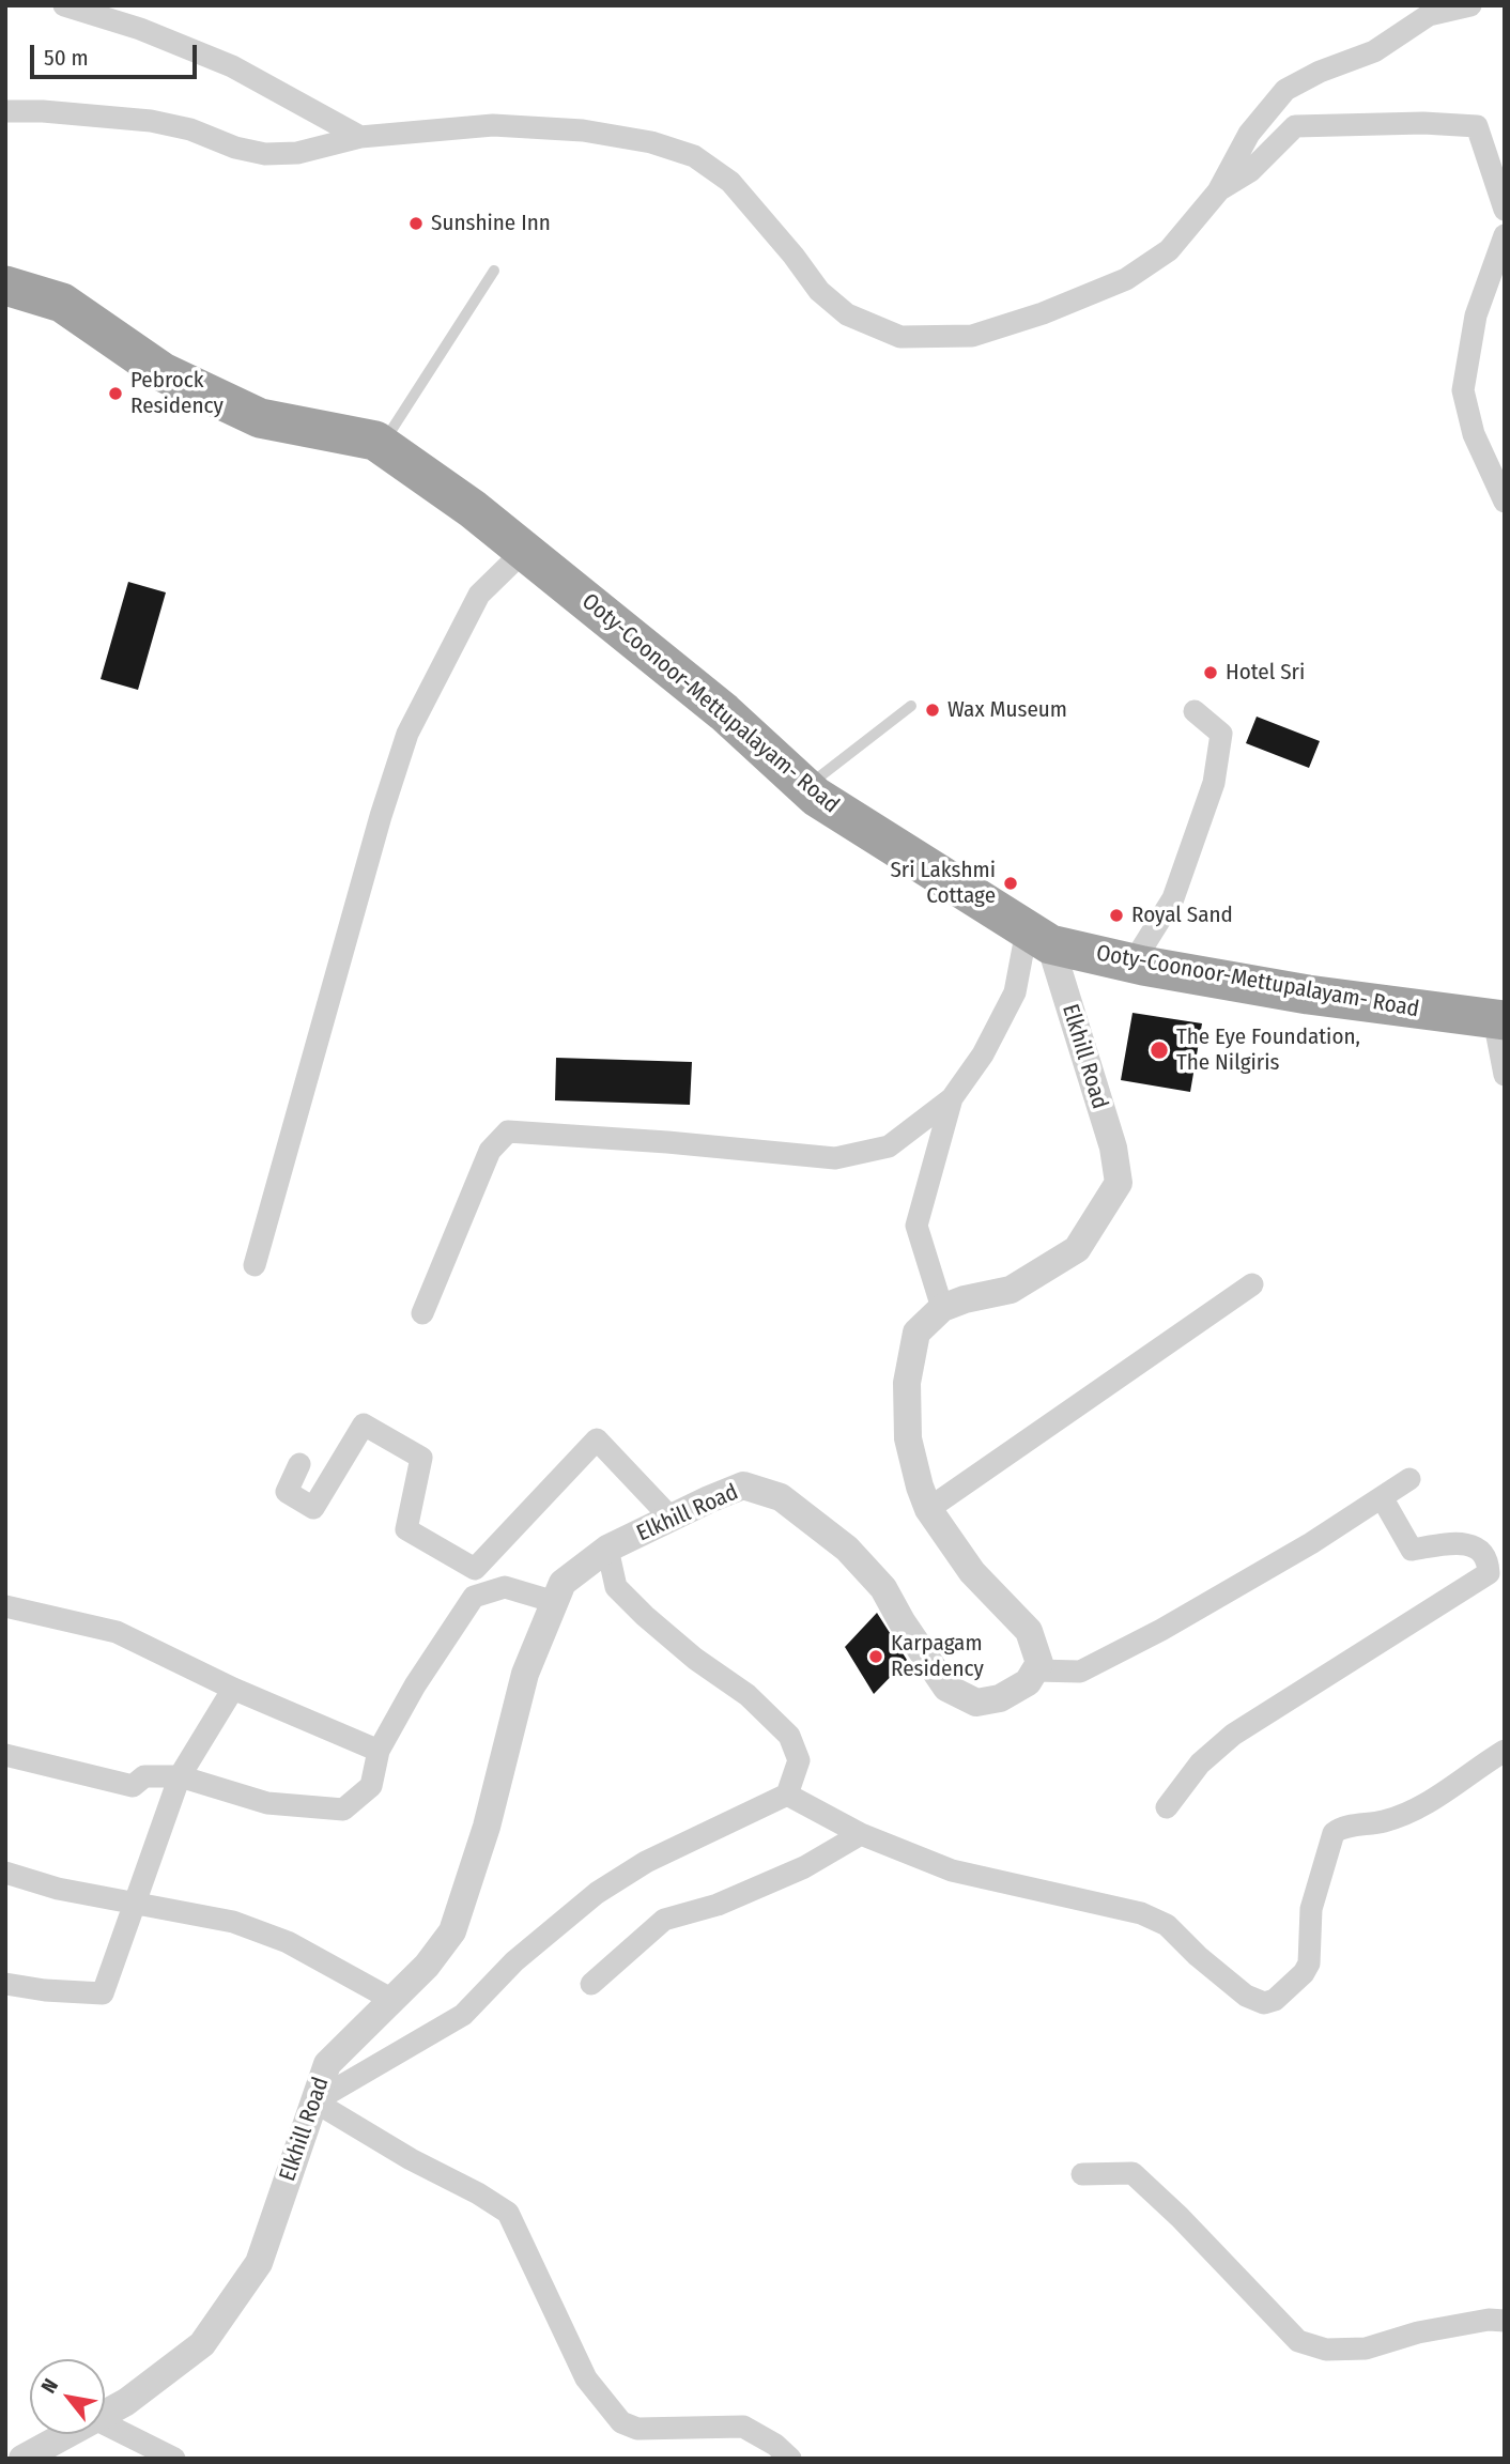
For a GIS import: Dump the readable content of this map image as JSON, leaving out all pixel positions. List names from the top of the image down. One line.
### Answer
{"streets":{"highway":["Ooty-Coonoor-Mettupalayam- Road"],"street":["Elkhill Road"]},"crossings":[["Ooty-Coonoor-Mettupalayam- Road","Elkhill Road"]],"places":["Sunshine Inn","Pebrock Residency","Hotel Sri","Wax Museum","Sri Lakshmi Cottage","Royal Sand","The Eye Foundation, The Nilgiris","Karpagam Residency"],"scale_bar":"50 m","north":"top left"}
